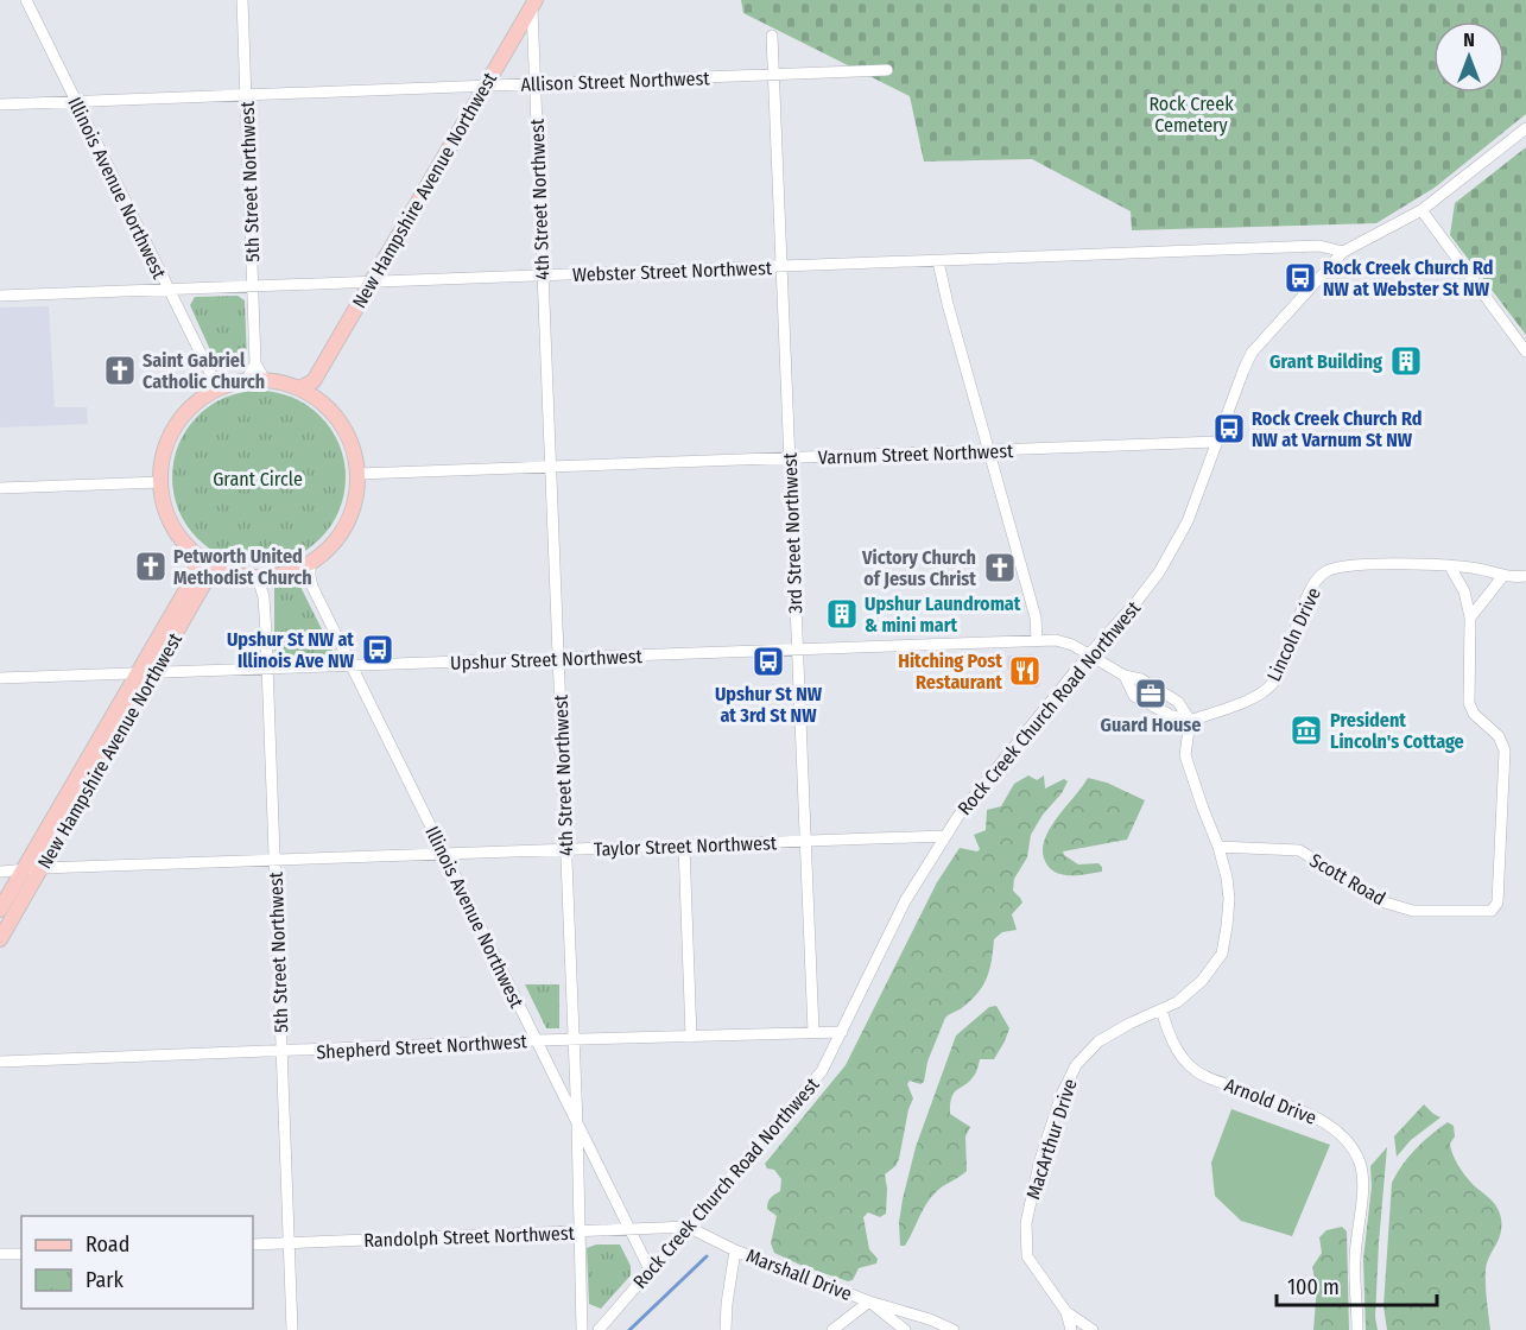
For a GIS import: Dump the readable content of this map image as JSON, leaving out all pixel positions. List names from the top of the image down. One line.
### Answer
{"streets":{"main road":["New Hampshire Avenue Northwest"],"street":["Allison Street Northwest","5th Street Northwest","Illinois Avenue Northwest","4th Street Northwest","Webster Street Northwest","Varnum Street Northwest","3rd Street Northwest","Lincoln Drive","Upshur Street Northwest","Rock Creek Church Road Northwest","Taylor Street Northwest","Scott Road","Shepherd Street Northwest","Arnold Drive","MacArthur Drive","Randolph Street Northwest","Marshall Drive"]},"crossings":[["Allison Street Northwest","5th Street Northwest"],["Allison Street Northwest","Illinois Avenue Northwest"],["Allison Street Northwest","New Hampshire Avenue Northwest"],["Allison Street Northwest","4th Street Northwest"],["Allison Street Northwest","3rd Street Northwest"],["5th Street Northwest","Illinois Avenue Northwest"],["5th Street Northwest","New Hampshire Avenue Northwest"],["5th Street Northwest","Webster Street Northwest"],["5th Street Northwest","Varnum Street Northwest"],["5th Street Northwest","Upshur Street Northwest"],["5th Street Northwest","Taylor Street Northwest"],["5th Street Northwest","Shepherd Street Northwest"],["5th Street Northwest","Randolph Street Northwest"],["Illinois Avenue Northwest","New Hampshire Avenue Northwest"],["Illinois Avenue Northwest","4th Street Northwest"],["Illinois Avenue Northwest","Webster Street Northwest"],["Illinois Avenue Northwest","Varnum Street Northwest"],["Illinois Avenue Northwest","Upshur Street Northwest"],["Illinois Avenue Northwest","Rock Creek Church Road Northwest"],["Illinois Avenue Northwest","Taylor Street Northwest"],["Illinois Avenue Northwest","Shepherd Street Northwest"],["Illinois Avenue Northwest","Randolph Street Northwest"],["New Hampshire Avenue Northwest","4th Street Northwest"],["New Hampshire Avenue Northwest","Webster Street Northwest"],["New Hampshire Avenue Northwest","Varnum Street Northwest"],["New Hampshire Avenue Northwest","Upshur Street Northwest"],["New Hampshire Avenue Northwest","Taylor Street Northwest"],["4th Street Northwest","Webster Street Northwest"],["4th Street Northwest","Varnum Street Northwest"],["4th Street Northwest","Upshur Street Northwest"],["4th Street Northwest","Taylor Street Northwest"],["4th Street Northwest","Shepherd Street Northwest"],["4th Street Northwest","Randolph Street Northwest"],["Webster Street Northwest","3rd Street Northwest"],["Webster Street Northwest","Rock Creek Church Road Northwest"],["Varnum Street Northwest","3rd Street Northwest"],["Varnum Street Northwest","Rock Creek Church Road Northwest"],["3rd Street Northwest","Upshur Street Northwest"],["3rd Street Northwest","Taylor Street Northwest"],["3rd Street Northwest","Shepherd Street Northwest"],["Lincoln Drive","MacArthur Drive"],["Upshur Street Northwest","Rock Creek Church Road Northwest"],["Rock Creek Church Road Northwest","Taylor Street Northwest"],["Rock Creek Church Road Northwest","Shepherd Street Northwest"],["Rock Creek Church Road Northwest","Randolph Street Northwest"],["Rock Creek Church Road Northwest","Marshall Drive"],["Scott Road","MacArthur Drive"],["Arnold Drive","MacArthur Drive"],["Randolph Street Northwest","Marshall Drive"]],"parks":["Rock Creek Cemetery","Grant Circle"],"places":{"bus stop":["Rock Creek Church Rd NW at Webster St NW","Rock Creek Church Rd NW at Varnum St NW","Upshur St NW at Illinois Ave NW","Upshur St NW at 3rd St NW"],"building":["Grant Building","Upshur Laundromat & mini mart"],"church":["Saint Gabriel Catholic Church","Petworth United Methodist Church","Victory Church of Jesus Christ"],"restaurant":["Hitching Post Restaurant"],"office":["Guard House"],"museum":["President Lincoln's Cottage"]},"legend":["Road","Park"],"scale_bar":"100 m","north":"top"}
